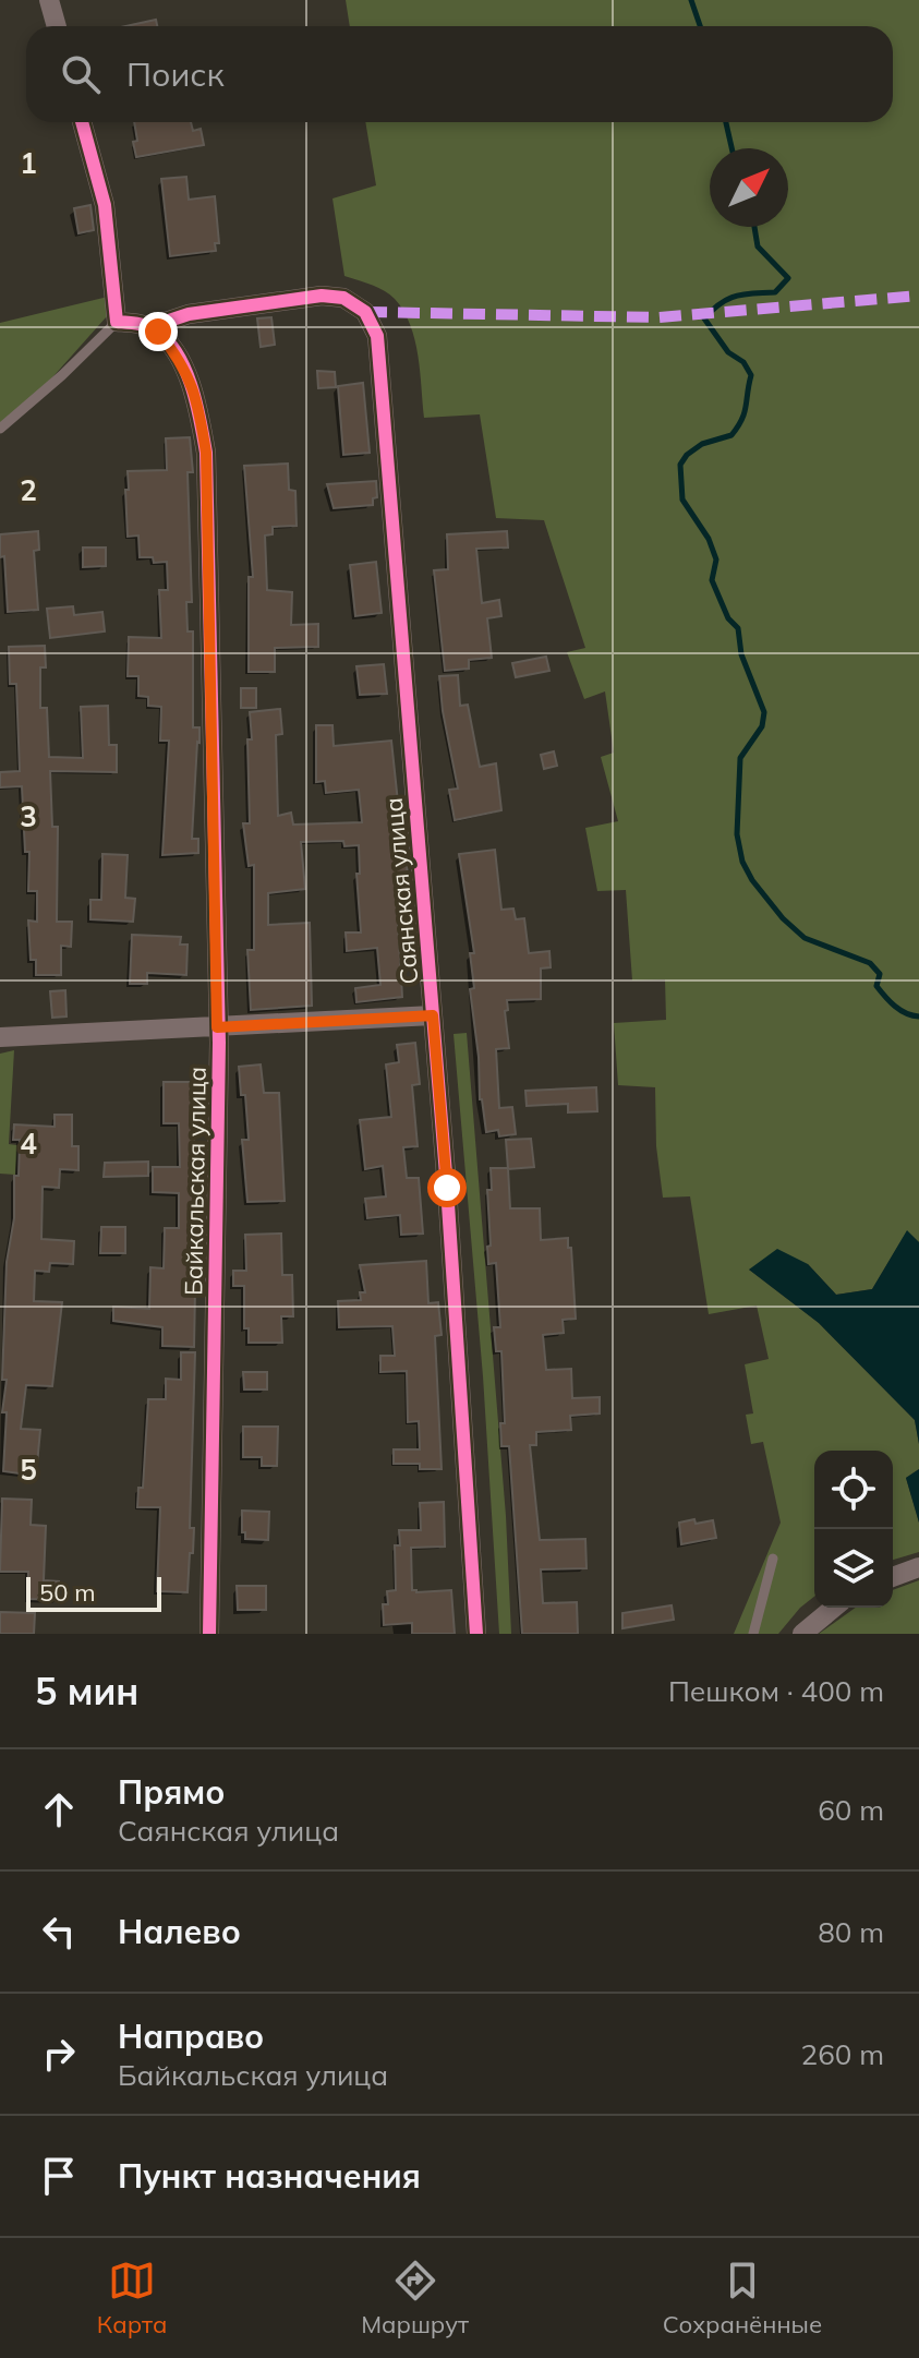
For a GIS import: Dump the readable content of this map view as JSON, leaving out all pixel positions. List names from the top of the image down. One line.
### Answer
{"streets":{"street":["Саянская улица","Байкальская улица"]},"crossings":[["Саянская улица","Байкальская улица"]],"scale_bar":"50 m","north":"top right","page":{"search":"Поиск","scale":"50 m","heading":["5 мин","Пешком · 400 m"],"list":[["Прямо","Саянская улица","60 m"],["Налево","80 m"],["Направо","Байкальская улица","260 m"],"Пункт назначения"],"nav":["Карта","Маршрут","Сохранённые"]},"grid":{"rows":["1","2","3","4","5"]}}
